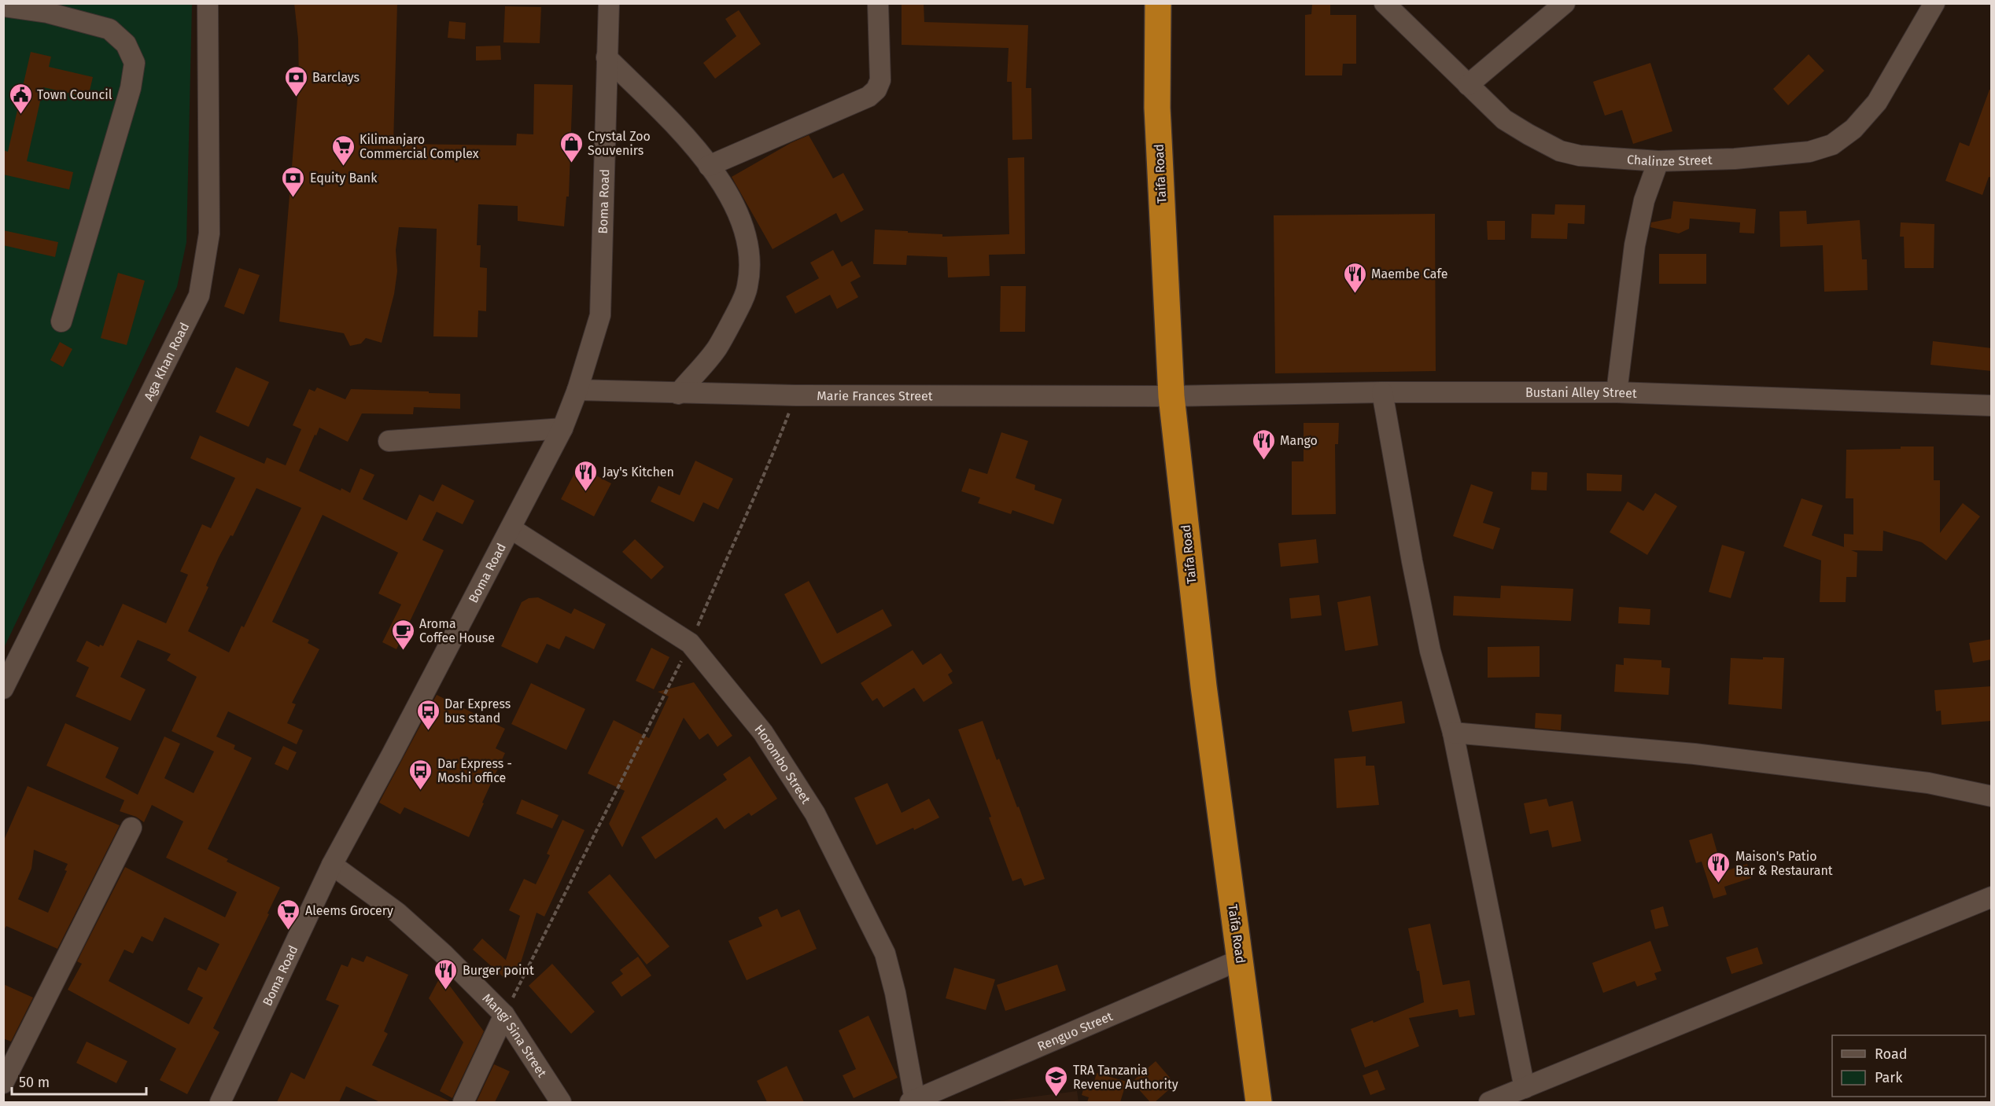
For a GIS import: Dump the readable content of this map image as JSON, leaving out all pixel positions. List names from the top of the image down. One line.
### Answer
{"streets":{"highway":["Taifa Road"],"street":["Chalinze Street","Boma Road","Aga Khan Road","Bustani Alley Street","Marie Frances Street","Horombo Street","Renguo Street","Mangi Sina Street"]},"crossings":[["Taifa Road","Bustani Alley Street"],["Taifa Road","Marie Frances Street"],["Taifa Road","Renguo Street"],["Boma Road","Marie Frances Street"],["Boma Road","Horombo Street"],["Boma Road","Mangi Sina Street"],["Bustani Alley Street","Marie Frances Street"],["Horombo Street","Renguo Street"]],"places":{"bank":["Barclays","Equity Bank"],"public building":["Town Council"],"shop":["Crystal Zoo Souvenirs"],"supermarket":["Kilimanjaro Commercial Complex","Aleems Grocery"],"restaurant":["Maembe Cafe","Mango","Jay's Kitchen","Maison's Patio Bar & Restaurant","Burger point"],"cafe":["Aroma Coffee House"],"bus stop":["Dar Express bus stand","Dar Express - Moshi office"],"school or university":["TRA Tanzania Revenue Authority"]},"legend":["Road","Park"],"scale_bar":"50 m"}
